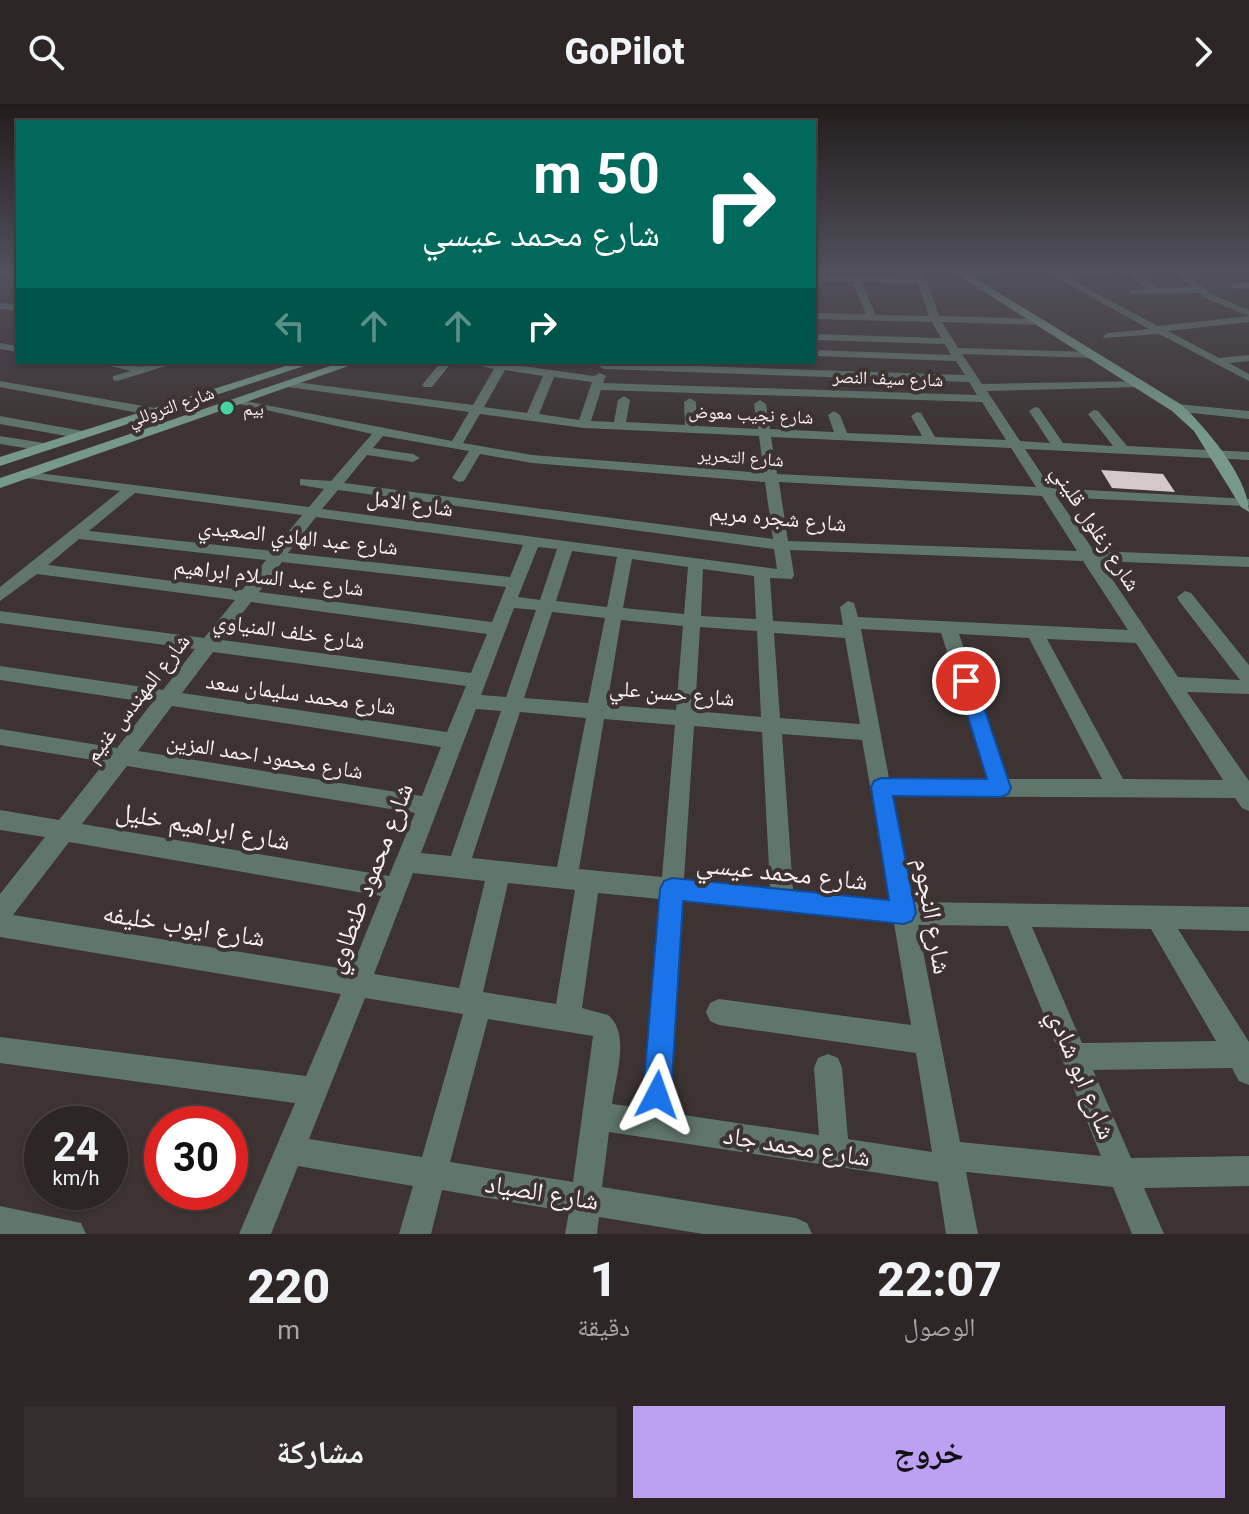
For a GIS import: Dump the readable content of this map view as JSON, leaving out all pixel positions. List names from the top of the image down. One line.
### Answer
{"streets":{"street":["شارع سيف النصر","شارع التروللي","شارع نجيب معوض","شارع التحرير","شارع الامل","شارع شجره مريم","شارع زغلول قليني","شارع عبد الهادي الصعيدي","شارع عبد السلام ابراهيم","شارع خلف المنياوي","شارع حسن علي","شارع محمد سليمان سعد","شارع المهندس غنيم","شارع محمود احمد المزين","شارع ابراهيم خليل","شارع محمد عيسي","شارع محمود طنطاوي","شارع النجوم","شارع ايوب خليفه","شارع ابو شادي","شارع محمد جاد","شارع الصياد"]},"crossings":[["شارع سيف النصر","شارع زغلول قليني"],["شارع التروللي","شارع نجيب معوض"],["شارع التروللي","شارع التحرير"],["شارع التروللي","شارع الامل"],["شارع نجيب معوض","شارع زغلول قليني"],["شارع التحرير","شارع زغلول قليني"],["شارع التحرير","شارع المهندس غنيم"],["شارع الامل","شارع شجره مريم"],["شارع الامل","شارع المهندس غنيم"],["شارع الامل","شارع محمود طنطاوي"],["شارع شجره مريم","شارع زغلول قليني"],["شارع شجره مريم","شارع المهندس غنيم"],["شارع زغلول قليني","شارع عبد الهادي الصعيدي"],["شارع عبد الهادي الصعيدي","شارع المهندس غنيم"],["شارع عبد الهادي الصعيدي","شارع محمود طنطاوي"],["شارع عبد الهادي الصعيدي","شارع النجوم"],["شارع عبد السلام ابراهيم","شارع المهندس غنيم"],["شارع عبد السلام ابراهيم","شارع محمود طنطاوي"],["شارع خلف المنياوي","شارع حسن علي"],["شارع خلف المنياوي","شارع المهندس غنيم"],["شارع خلف المنياوي","شارع محمود طنطاوي"],["شارع حسن علي","شارع محمود طنطاوي"],["شارع حسن علي","شارع النجوم"],["شارع محمد سليمان سعد","شارع المهندس غنيم"],["شارع محمد سليمان سعد","شارع محمود طنطاوي"],["شارع المهندس غنيم","شارع محمود احمد المزين"],["شارع المهندس غنيم","شارع ابراهيم خليل"],["شارع محمود احمد المزين","شارع محمود طنطاوي"],["شارع ابراهيم خليل","شارع محمود طنطاوي"],["شارع محمد عيسي","شارع محمود طنطاوي"],["شارع محمد عيسي","شارع النجوم"],["شارع محمد عيسي","شارع ابو شادي"],["شارع محمود طنطاوي","شارع ايوب خليفه"],["شارع محمود طنطاوي","شارع الصياد"],["شارع النجوم","شارع محمد جاد"],["شارع ايوب خليفه","شارع محمد جاد"],["شارع ابو شادي","شارع محمد جاد"]],"places":["بيم"],"page":{"header":"GoPilot","turn":["50 m","شارع محمد عيسي"],"speed":"24 km/h","limit":"30","eta":["22:07","الوصول","1","دقيقة","220","m"],"buttons":["خروج","مشاركة"]}}
